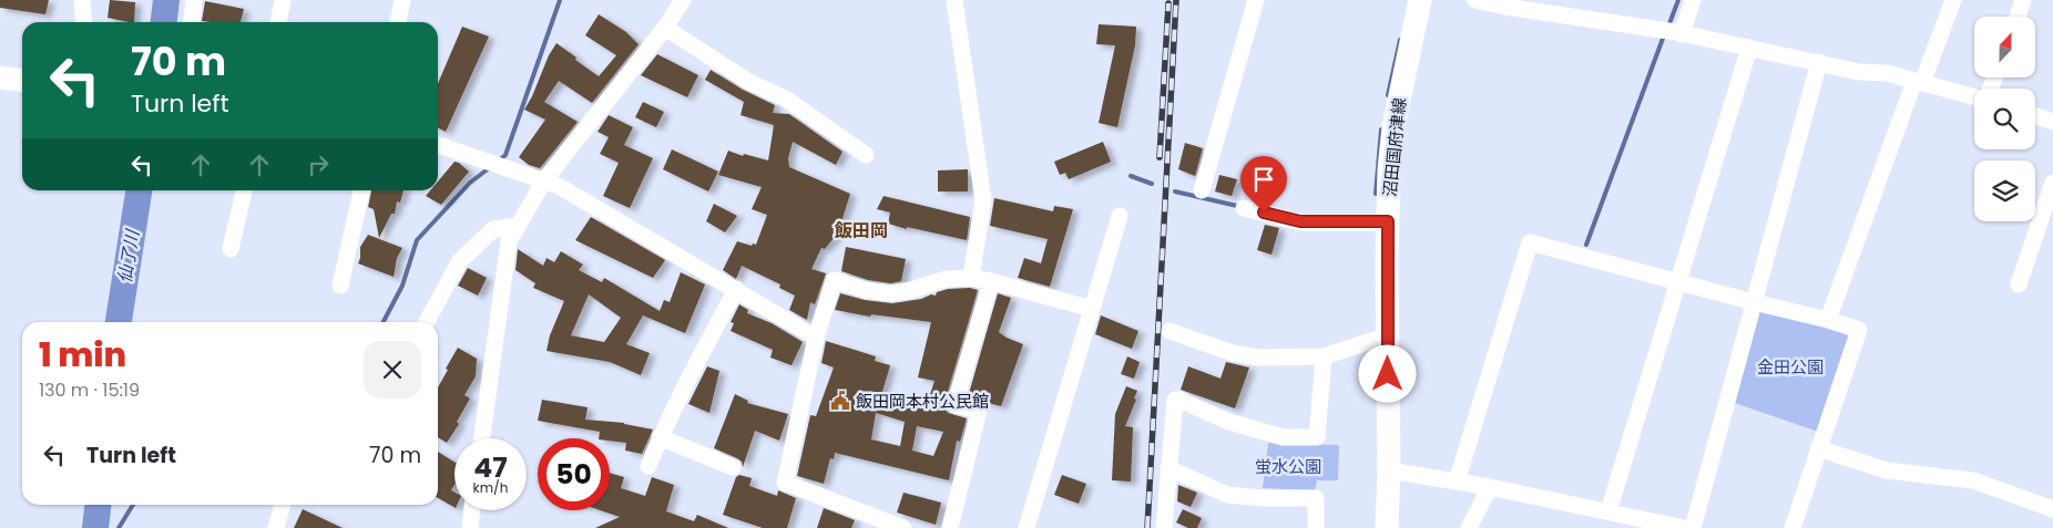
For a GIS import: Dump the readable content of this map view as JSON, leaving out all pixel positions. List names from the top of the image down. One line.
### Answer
{"streets":{"main road":["沼田国府津線"]},"districts":["飯田岡"],"water":["仙了川"],"parks":["金田公園","蛍水公園"],"places":{"public building":["飯田岡本村公民館"]},"north":"top","page":{"turn":["70 m","Turn left"],"heading":["1 min","130 m · 15:19"],"list":[{"name":"Turn left","value":"70 m"}],"speed":"47 km/h","limit":"50"}}
